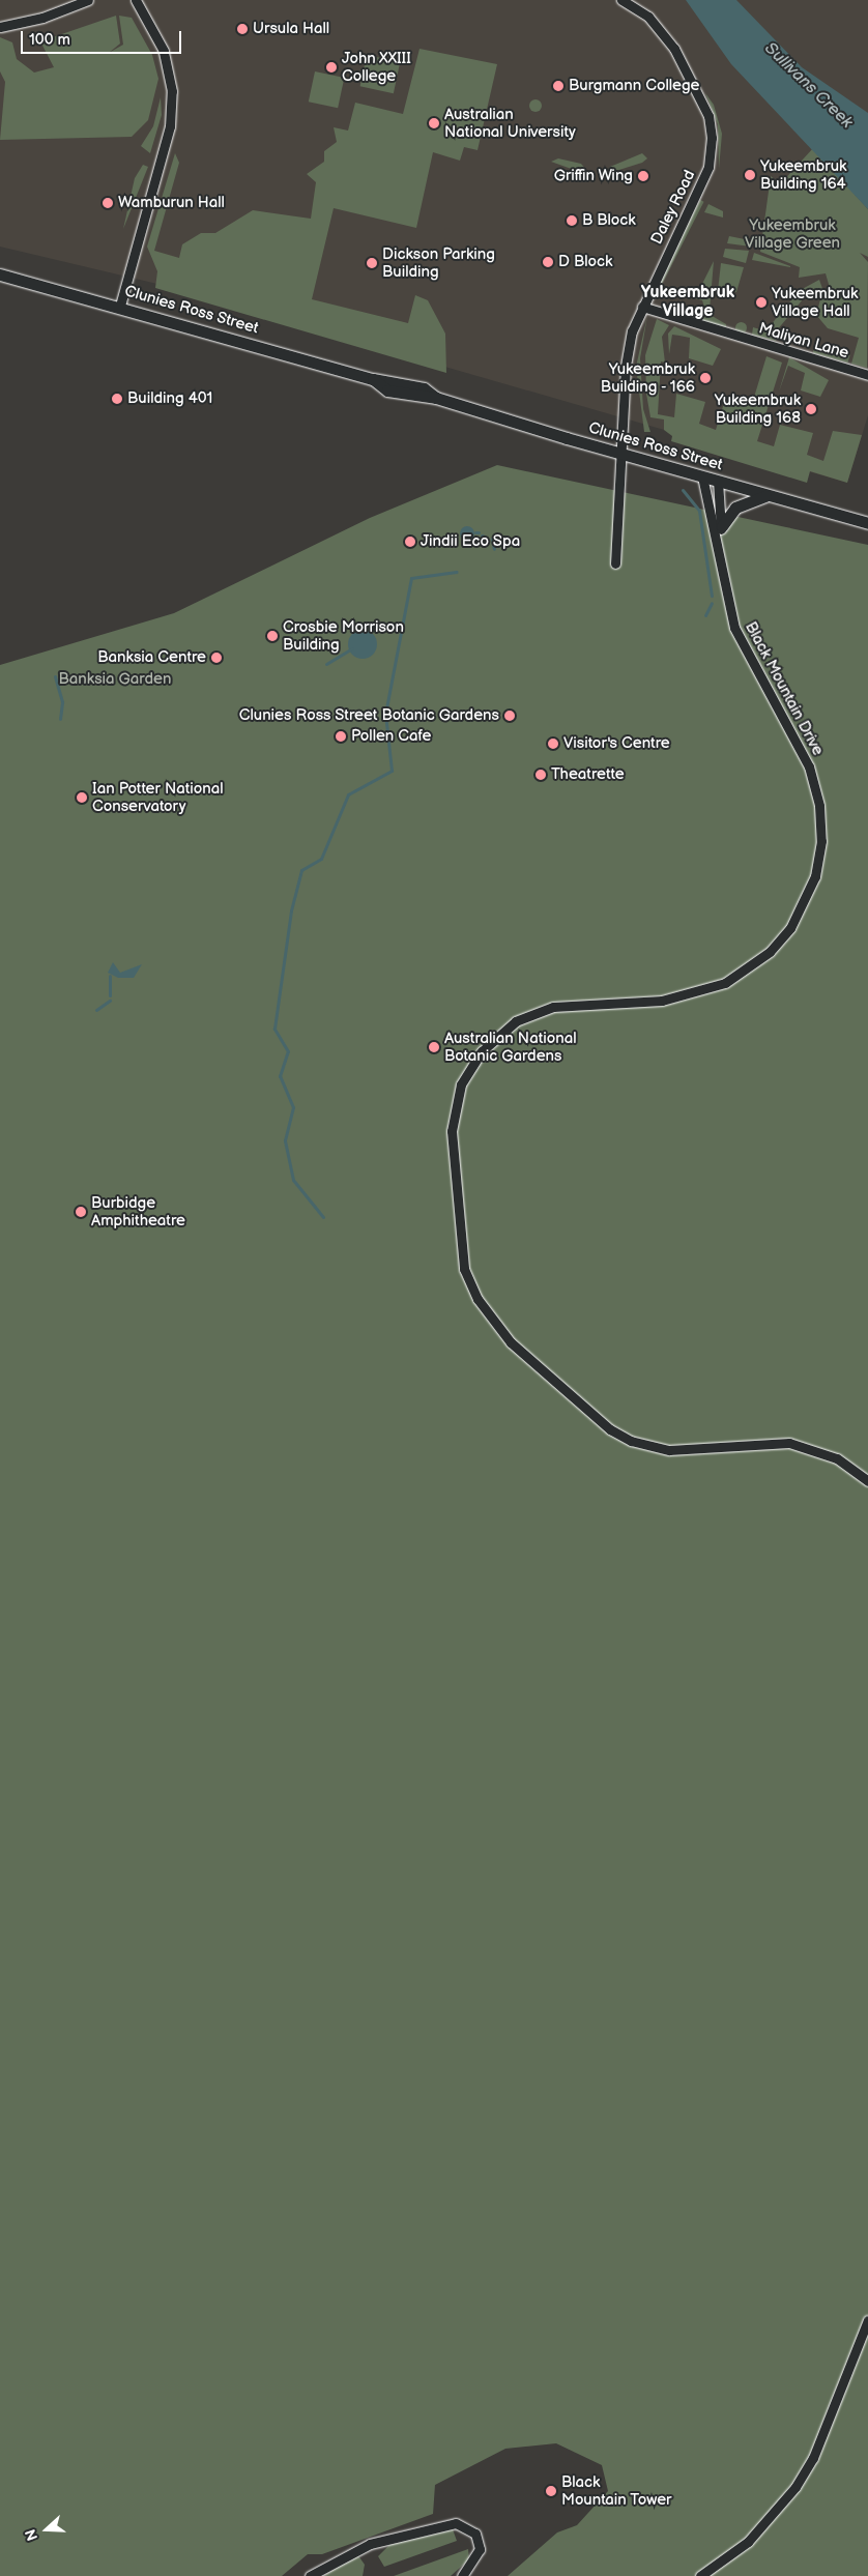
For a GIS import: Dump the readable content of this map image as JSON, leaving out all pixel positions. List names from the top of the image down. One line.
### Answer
{"streets":{"street":["Daley Road","Clunies Ross Street","Maliyan Lane","Black Mountain Drive"]},"crossings":[["Daley Road","Clunies Ross Street"],["Daley Road","Maliyan Lane"],["Clunies Ross Street","Black Mountain Drive"]],"districts":["Yukeembruk Village"],"water":["Sullivans Creek"],"parks":["Yukeembruk Village Green","Banksia Garden"],"places":["Ursula Hall","John XXIII College","Burgmann College","Australian National University","Yukeembruk Building 164","Griffin Wing","Wamburun Hall","B Block","D Block","Dickson Parking Building","Yukeembruk Village Hall","Yukeembruk Building - 166","Building 401","Yukeembruk Building 168","Jindii Eco Spa","Crosbie Morrison Building","Banksia Centre","Clunies Ross Street Botanic Gardens","Pollen Cafe","Visitor's Centre","Theatrette","Ian Potter National Conservatory","Australian National Botanic Gardens","Burbidge Amphitheatre","Black Mountain Tower"],"scale_bar":"100 m","north":"left"}
